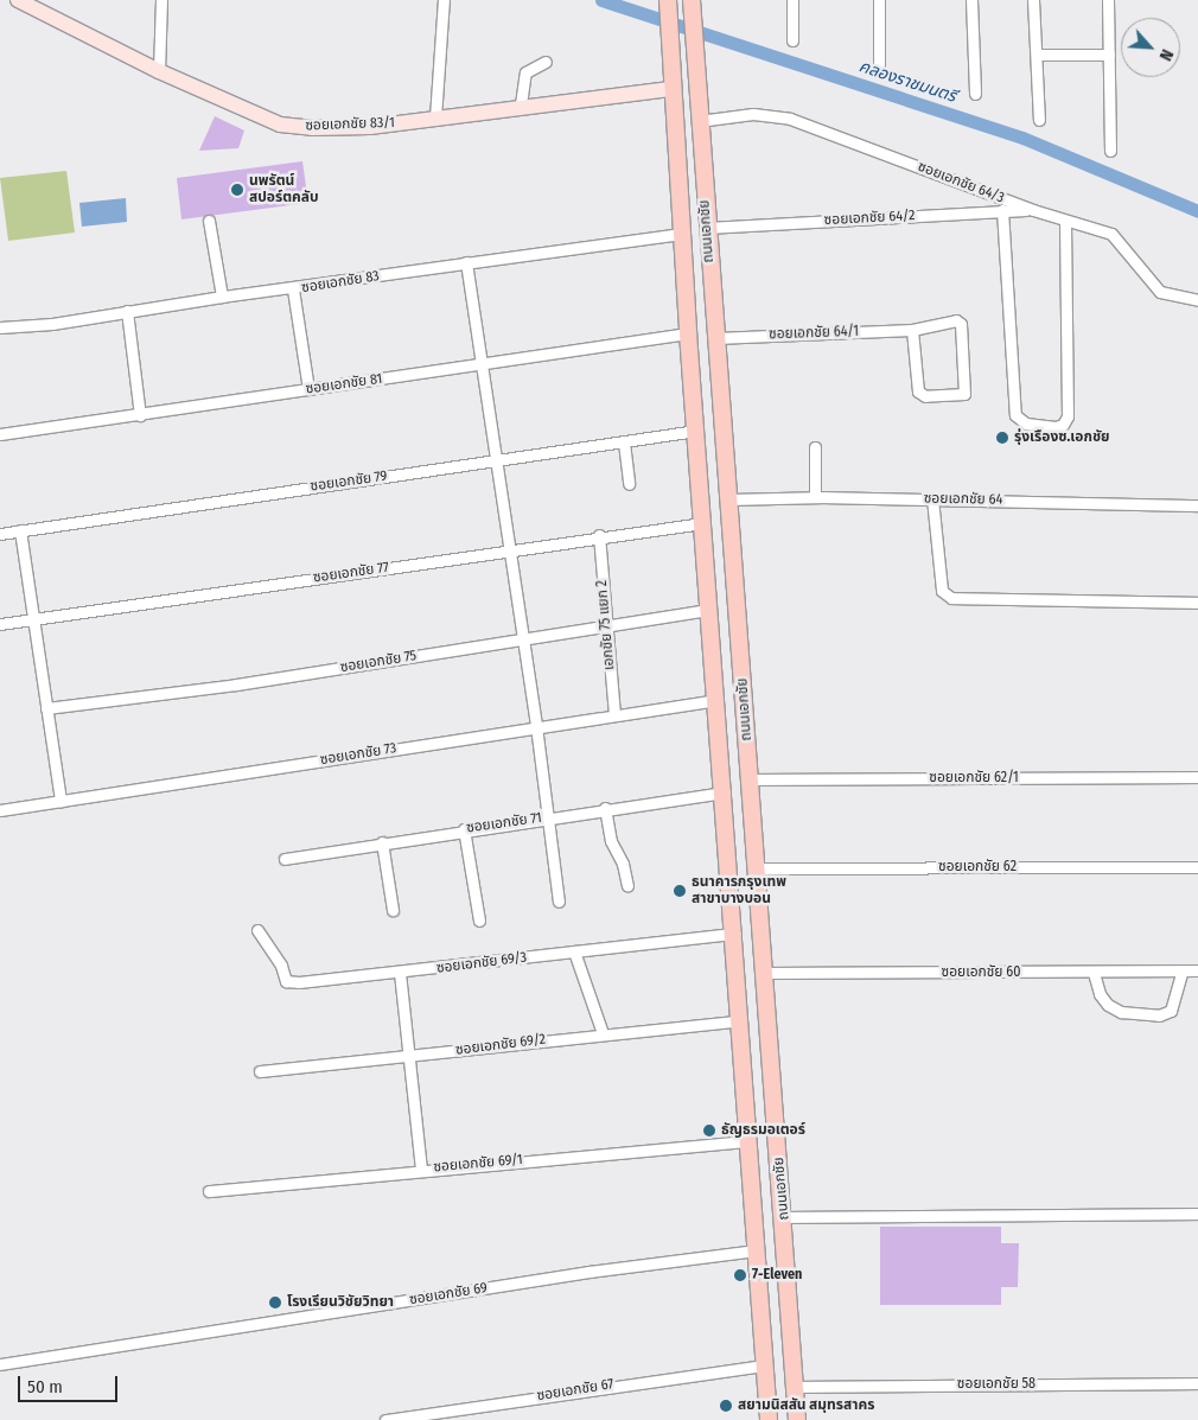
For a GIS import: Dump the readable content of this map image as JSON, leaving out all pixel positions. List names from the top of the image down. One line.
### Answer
{"streets":{"main road":["ถนนเอกชัย"],"street":["ซอยเอกชัย 83/1","ซอยเอกชัย 64/3","ซอยเอกชัย 64/2","ซอยเอกชัย 83","ซอยเอกชัย 64/1","ซอยเอกชัย 81","ซอยเอกชัย 79","ซอยเอกชัย 64","ซอยเอกชัย 77","เอกชัย 75 แยก 2","ซอยเอกชัย 75","ซอยเอกชัย 73","ซอยเอกชัย 62/1","ซอยเอกชัย 71","ซอยเอกชัย 62","ซอยเอกชัย 69/3","ซอยเอกชัย 60","ซอยเอกชัย 69/2","ซอยเอกชัย 69/1","ซอยเอกชัย 69","ซอยเอกชัย 58","ซอยเอกชัย 67"]},"crossings":[["ซอยเอกชัย 83/1","ถนนเอกชัย"],["ซอยเอกชัย 64/3","ซอยเอกชัย 64/2"],["ซอยเอกชัย 64/3","ถนนเอกชัย"],["ซอยเอกชัย 64/2","ถนนเอกชัย"],["ถนนเอกชัย","ซอยเอกชัย 83"],["ถนนเอกชัย","ซอยเอกชัย 64/1"],["ถนนเอกชัย","ซอยเอกชัย 81"],["ถนนเอกชัย","ซอยเอกชัย 79"],["ถนนเอกชัย","ซอยเอกชัย 64"],["ถนนเอกชัย","ซอยเอกชัย 77"],["ถนนเอกชัย","ซอยเอกชัย 75"],["ถนนเอกชัย","ซอยเอกชัย 73"],["ถนนเอกชัย","ซอยเอกชัย 62/1"],["ถนนเอกชัย","ซอยเอกชัย 71"],["ถนนเอกชัย","ซอยเอกชัย 62"],["ถนนเอกชัย","ซอยเอกชัย 69/3"],["ถนนเอกชัย","ซอยเอกชัย 60"],["ถนนเอกชัย","ซอยเอกชัย 69/2"],["ถนนเอกชัย","ซอยเอกชัย 69/1"],["ถนนเอกชัย","ซอยเอกชัย 69"],["ถนนเอกชัย","ซอยเอกชัย 58"],["ถนนเอกชัย","ซอยเอกชัย 67"],["ซอยเอกชัย 77","เอกชัย 75 แยก 2"],["เอกชัย 75 แยก 2","ซอยเอกชัย 75"],["เอกชัย 75 แยก 2","ซอยเอกชัย 73"]],"water":["คลองราชมนตรี"],"places":["นพรัตน์ สปอร์ตคลับ","รุ่งเรืองซ.เอกชัย","ธนาคารกรุงเทพ สาขาบางบอน","ธัญธรมอเตอร์","7-Eleven","โรงเรียนวิชัยวิทยา","สยามนิสสัน สมุทรสาคร"],"scale_bar":"50 m","north":"bottom right"}
